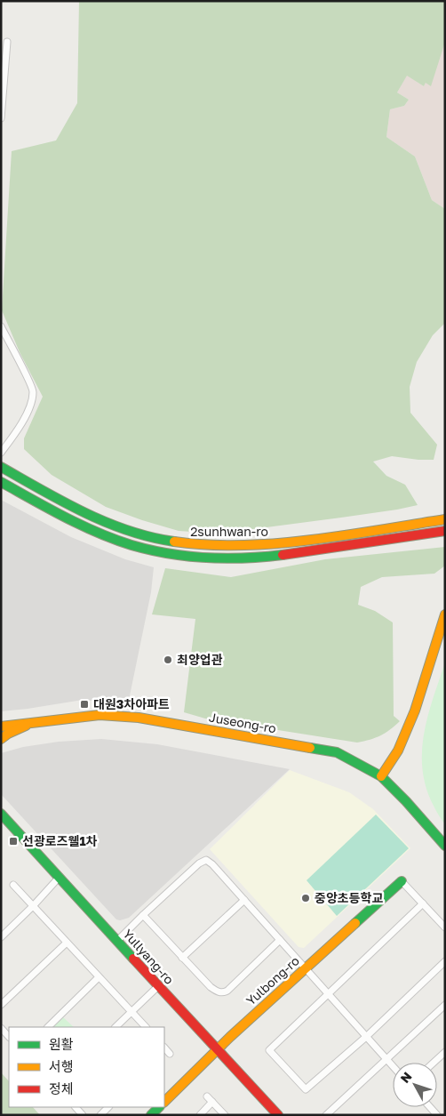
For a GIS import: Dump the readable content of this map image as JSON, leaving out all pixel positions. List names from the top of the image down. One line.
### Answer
{"streets":{"street":["2sunhwan-ro","Juseong-ro","Yullyang-ro","Yulbong-ro"]},"crossings":[["Yullyang-ro","Yulbong-ro"]],"places":{"other":["최양업관","중앙초등학교"],"transit":["대원3차아파트","선광로즈웰1차"]},"legend":["원활","서행","정체"],"north":"top left"}
